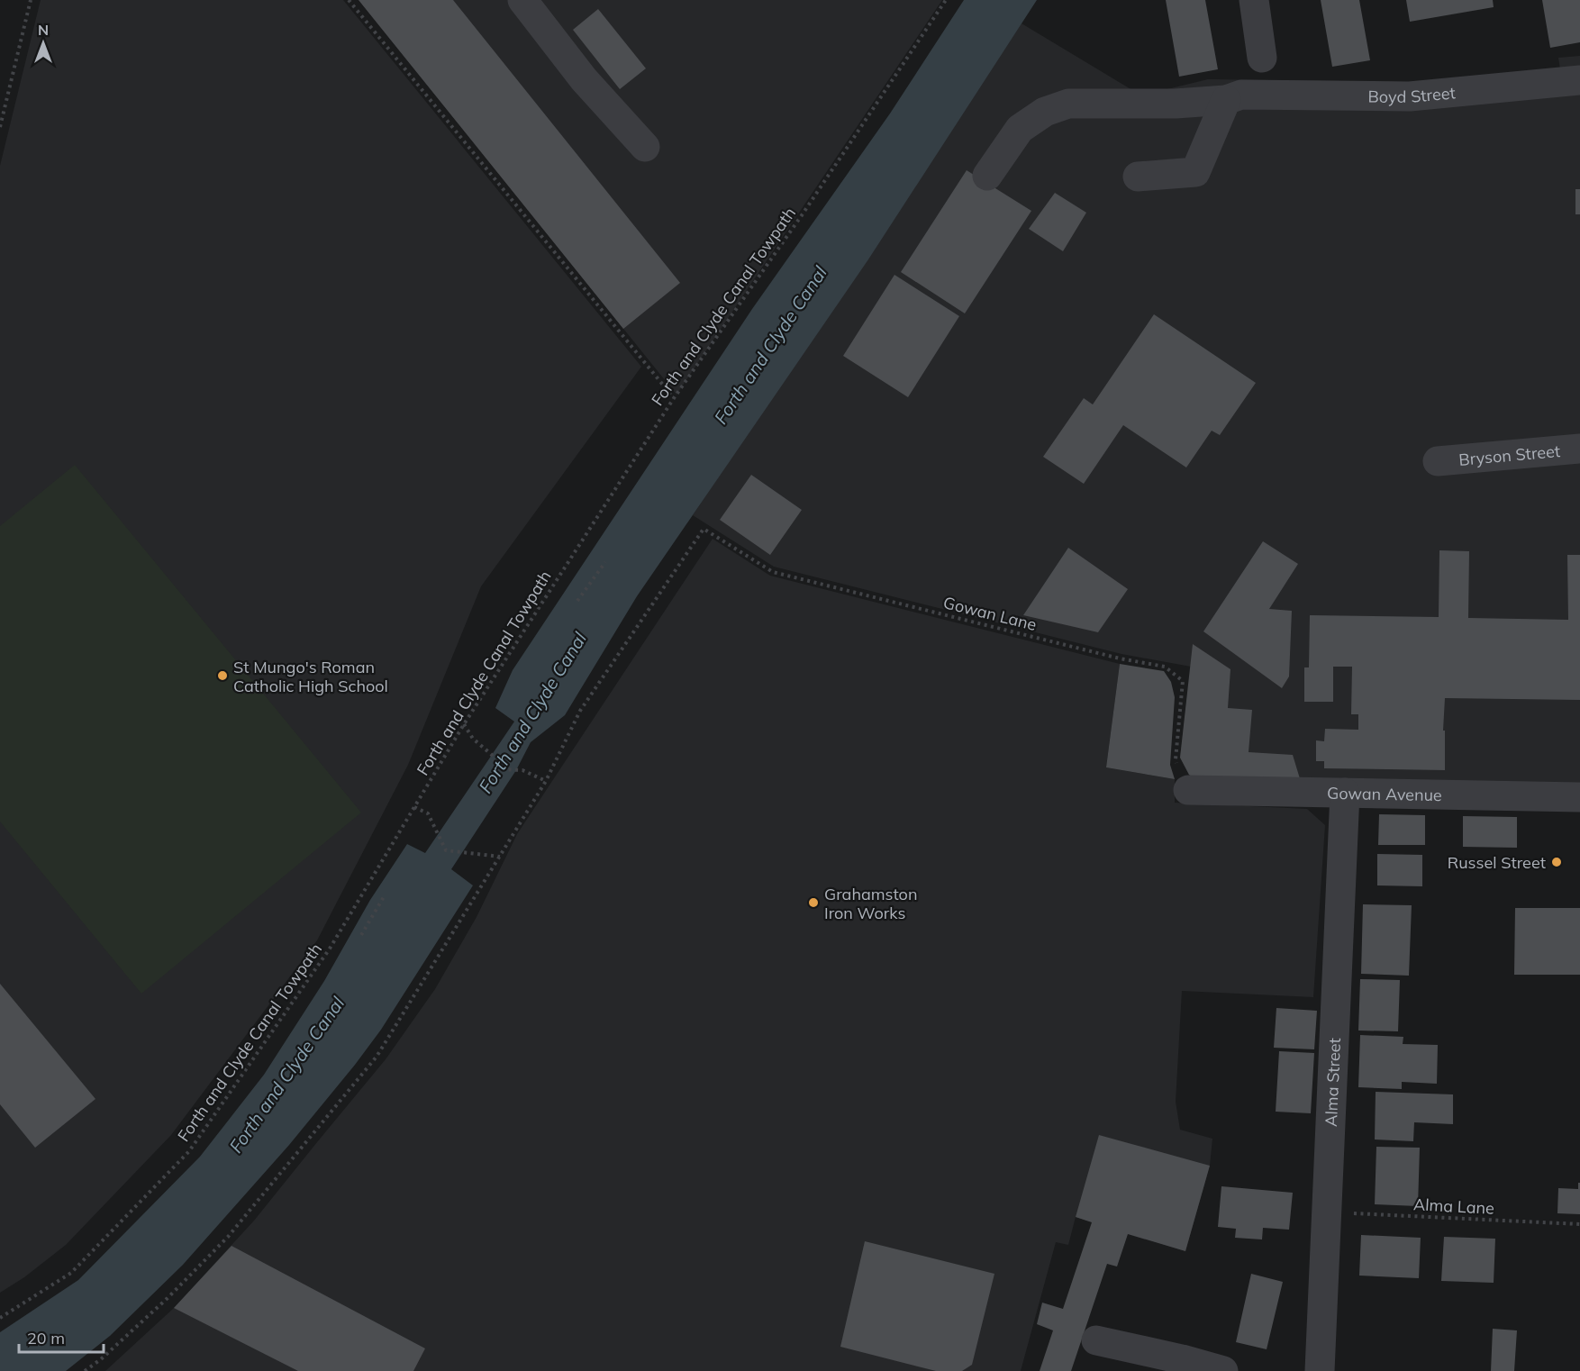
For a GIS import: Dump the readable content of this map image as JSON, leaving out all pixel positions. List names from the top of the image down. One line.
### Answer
{"streets":{"street":["Boyd Street","Bryson Street","Gowan Avenue","Alma Street"],"path":["Forth and Clyde Canal Towpath","Gowan Lane","Alma Lane"]},"crossings":[["Gowan Lane","Gowan Avenue"],["Gowan Avenue","Alma Street"],["Alma Street","Alma Lane"]],"water":["Forth and Clyde Canal"],"places":["St Mungo's Roman Catholic High School","Russel Street","Grahamston Iron Works"],"scale_bar":"20 m","north":"top"}
